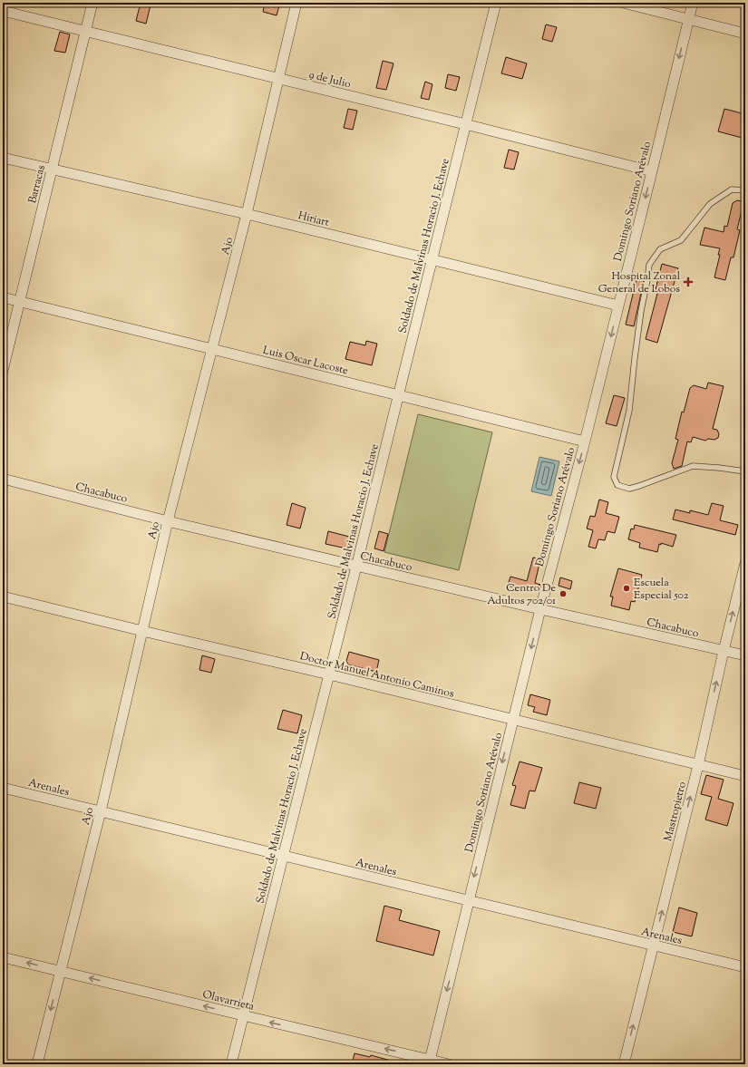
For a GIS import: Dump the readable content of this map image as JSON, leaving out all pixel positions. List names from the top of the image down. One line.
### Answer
{"streets":{"street":["9 de Julio","Barracas","Domingo Soriano Arévalo","Hiriart","Ajo","Soldado de Malvinas Horacio J. Echave","Luis Oscar Lacoste","Chacabuco","Doctor Manuel Antonio Caminos","Arenales","Mastropietro","Olavarrieta"]},"crossings":[["9 de Julio","Barracas"],["9 de Julio","Domingo Soriano Arévalo"],["9 de Julio","Ajo"],["9 de Julio","Soldado de Malvinas Horacio J. Echave"],["Barracas","Hiriart"],["Barracas","Luis Oscar Lacoste"],["Domingo Soriano Arévalo","Hiriart"],["Domingo Soriano Arévalo","Luis Oscar Lacoste"],["Domingo Soriano Arévalo","Chacabuco"],["Domingo Soriano Arévalo","Doctor Manuel Antonio Caminos"],["Domingo Soriano Arévalo","Arenales"],["Domingo Soriano Arévalo","Olavarrieta"],["Hiriart","Ajo"],["Hiriart","Soldado de Malvinas Horacio J. Echave"],["Ajo","Luis Oscar Lacoste"],["Ajo","Chacabuco"],["Ajo","Doctor Manuel Antonio Caminos"],["Ajo","Arenales"],["Ajo","Olavarrieta"],["Soldado de Malvinas Horacio J. Echave","Luis Oscar Lacoste"],["Soldado de Malvinas Horacio J. Echave","Chacabuco"],["Soldado de Malvinas Horacio J. Echave","Doctor Manuel Antonio Caminos"],["Soldado de Malvinas Horacio J. Echave","Arenales"],["Soldado de Malvinas Horacio J. Echave","Olavarrieta"],["Chacabuco","Mastropietro"],["Doctor Manuel Antonio Caminos","Mastropietro"],["Arenales","Mastropietro"]],"one_way":["Domingo Soriano Arévalo","Mastropietro","Olavarrieta"],"places":{"health":["Hospital Zonal General de Lobos"],"other":["Escuela Especial 502","Centro De Adultos 702/01"]}}
